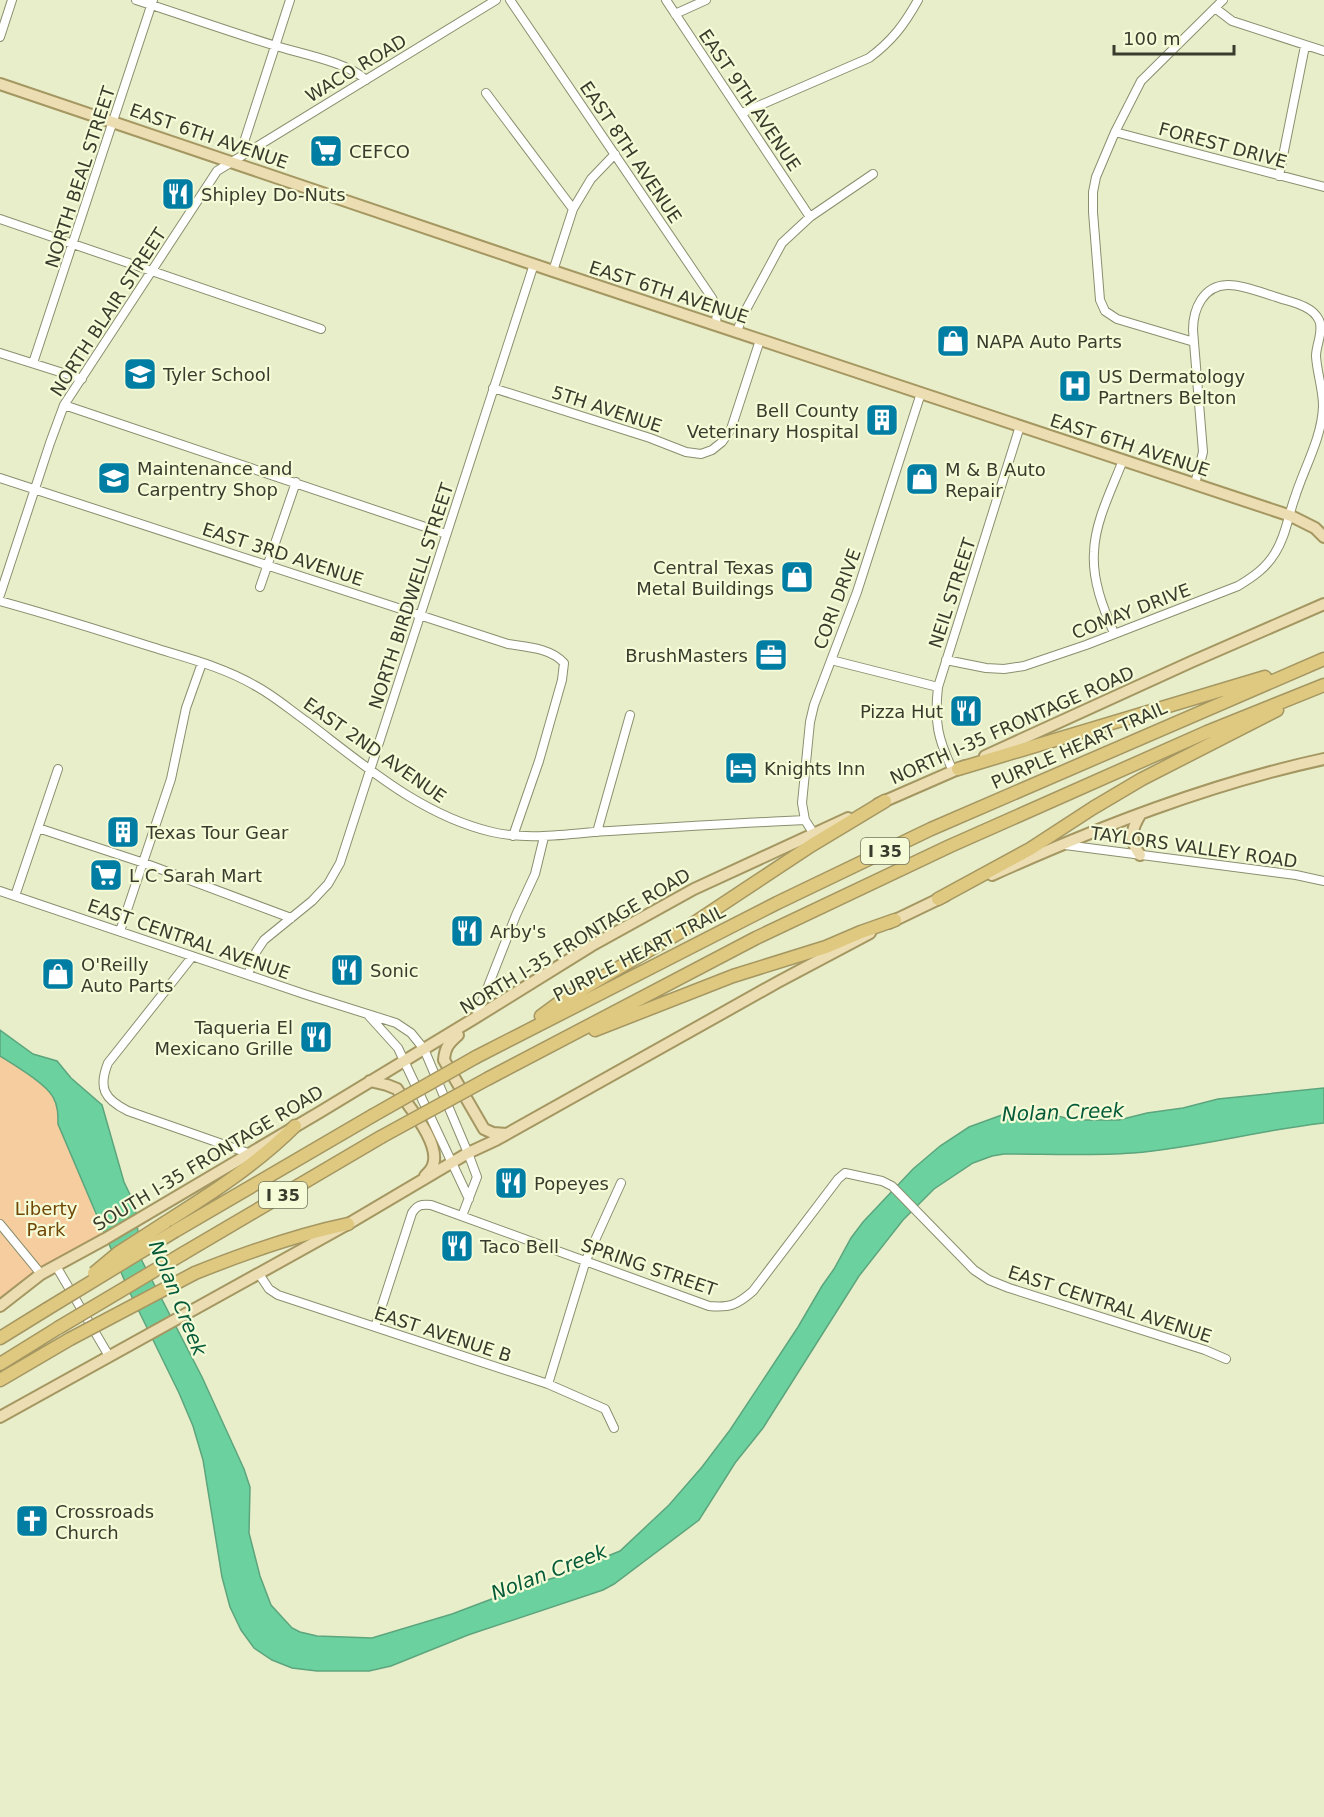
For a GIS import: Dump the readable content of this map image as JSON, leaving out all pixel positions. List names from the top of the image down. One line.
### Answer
{"streets":{"highway":["PURPLE HEART TRAIL","I 35"],"main road":["EAST 6TH AVENUE","NORTH I-35 FRONTAGE ROAD","SOUTH I-35 FRONTAGE ROAD"],"street":["WACO ROAD","EAST 9TH AVENUE","FOREST DRIVE","EAST 8TH AVENUE","NORTH BEAL STREET","NORTH BLAIR STREET","5TH AVENUE","EAST 3RD AVENUE","NEIL STREET","NORTH BIRDWELL STREET","CORI DRIVE","COMAY DRIVE","EAST 2ND AVENUE","TAYLORS VALLEY ROAD","EAST CENTRAL AVENUE","SPRING STREET","EAST AVENUE B"]},"crossings":[["WACO ROAD","EAST 6TH AVENUE"],["WACO ROAD","NORTH BLAIR STREET"],["EAST 6TH AVENUE","EAST 8TH AVENUE"],["EAST 6TH AVENUE","NORTH BEAL STREET"],["EAST 6TH AVENUE","NORTH BLAIR STREET"],["EAST 6TH AVENUE","5TH AVENUE"],["EAST 6TH AVENUE","NEIL STREET"],["EAST 6TH AVENUE","NORTH BIRDWELL STREET"],["EAST 6TH AVENUE","CORI DRIVE"],["EAST 6TH AVENUE","COMAY DRIVE"],["NORTH BLAIR STREET","EAST 3RD AVENUE"],["5TH AVENUE","NORTH BIRDWELL STREET"],["EAST 3RD AVENUE","NORTH BIRDWELL STREET"],["EAST 3RD AVENUE","EAST 2ND AVENUE"],["NEIL STREET","COMAY DRIVE"],["NEIL STREET","NORTH I-35 FRONTAGE ROAD"],["NORTH BIRDWELL STREET","EAST 2ND AVENUE"],["NORTH BIRDWELL STREET","EAST CENTRAL AVENUE"],["CORI DRIVE","EAST 2ND AVENUE"],["NORTH I-35 FRONTAGE ROAD","EAST CENTRAL AVENUE"],["NORTH I-35 FRONTAGE ROAD","SOUTH I-35 FRONTAGE ROAD"],["EAST CENTRAL AVENUE","SOUTH I-35 FRONTAGE ROAD"],["EAST CENTRAL AVENUE","SPRING STREET"],["SPRING STREET","EAST AVENUE B"]],"water":["Nolan Creek"],"parks":["Liberty Park"],"places":{"supermarket":["CEFCO","L C Sarah Mart"],"restaurant":["Shipley Do-Nuts","Pizza Hut","Arby's","Sonic","Taqueria El Mexicano Grille","Popeyes","Taco Bell"],"shop":["NAPA Auto Parts","M & B Auto Repair","Central Texas Metal Buildings","O'Reilly Auto Parts"],"school or university":["Tyler School","Maintenance and Carpentry Shop"],"hospital":["US Dermatology Partners Belton"],"building":["Bell County Veterinary Hospital","Texas Tour Gear"],"office":["BrushMasters"],"hotel":["Knights Inn"],"church":["Crossroads Church"]},"scale_bar":"100 m"}
